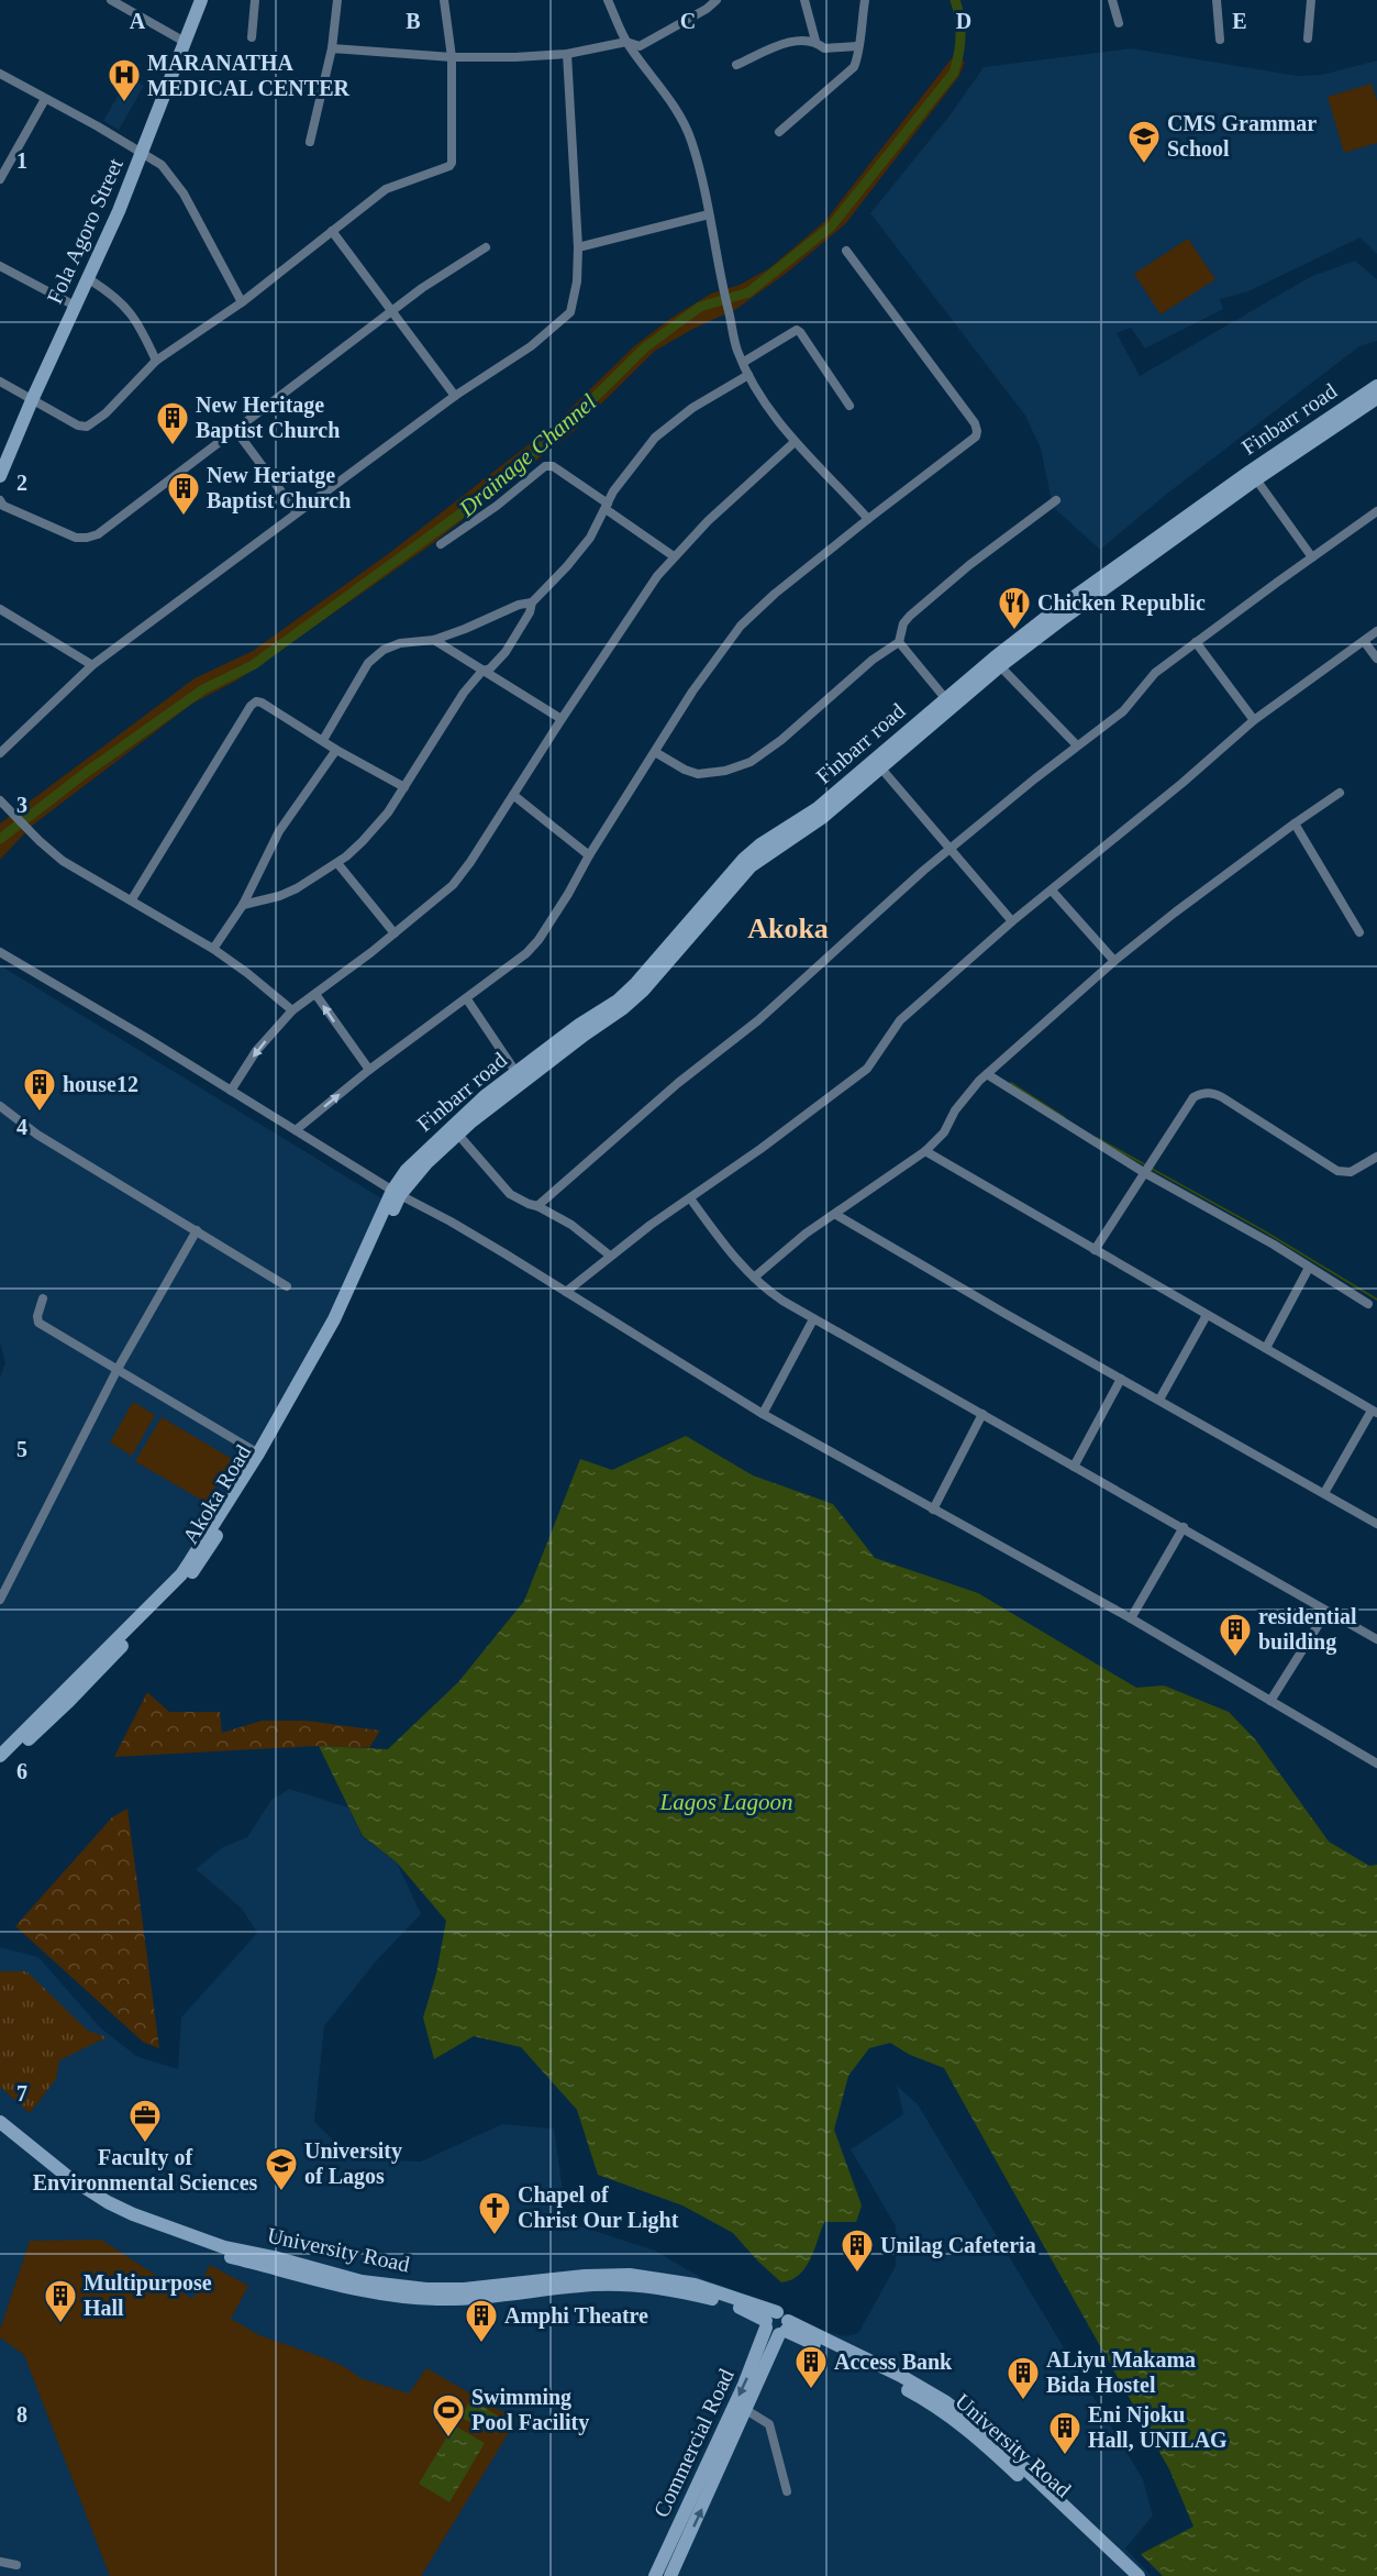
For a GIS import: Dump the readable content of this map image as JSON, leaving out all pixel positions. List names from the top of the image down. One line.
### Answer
{"streets":{"main road":["Fola Agoro Street","Finbarr road","Akoka Road","University Road","Commercial Road"]},"crossings":[["University Road","Commercial Road"]],"districts":["Akoka"],"water":["Drainage Channel","Lagos Lagoon"],"places":{"hospital":["MARANATHA MEDICAL CENTER"],"school or university":["CMS Grammar School","University of Lagos"],"building":["New Heritage Baptist Church","New Heriatge Baptist Church","house12","residential building","Unilag Cafeteria","Multipurpose Hall","Amphi Theatre","Access Bank","ALiyu Makama Bida Hostel","Eni Njoku Hall, UNILAG"],"restaurant":["Chicken Republic"],"office":["Faculty of Environmental Sciences"],"church":["Chapel of Christ Our Light"],"sports":["Swimming Pool Facility"]},"grid":{"columns":["A","B","C","D","E"],"rows":["1","2","3","4","5","6","7","8"]}}
